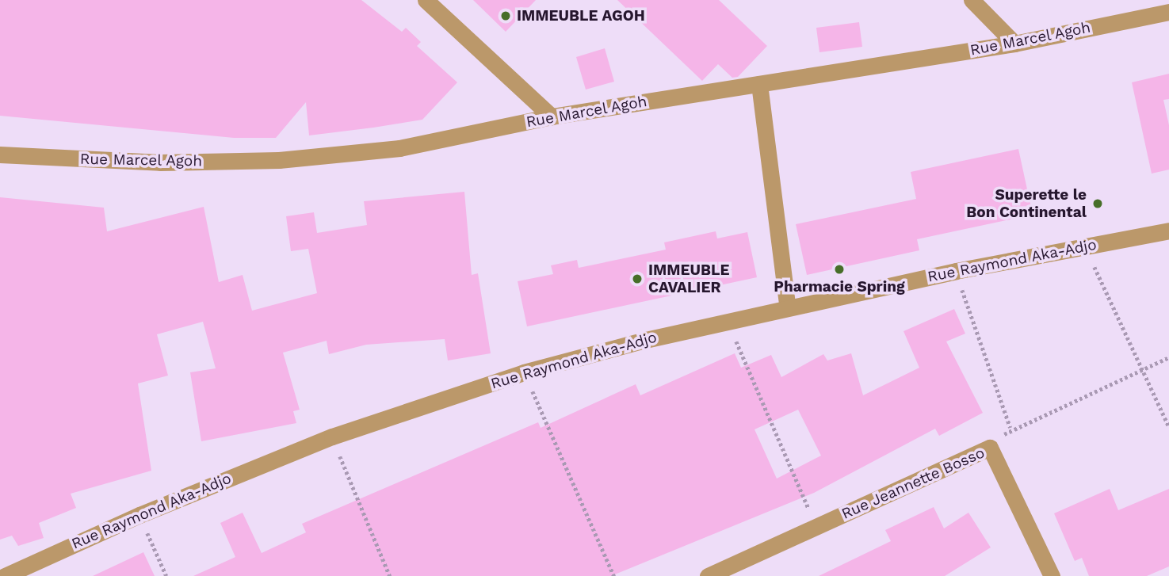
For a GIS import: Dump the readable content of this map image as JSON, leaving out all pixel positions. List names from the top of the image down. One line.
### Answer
{"streets":{"street":["Rue Marcel Agoh","Rue Raymond Aka-Adjo","Rue Jeannette Bosso"]},"places":["IMMEUBLE AGOH","Superette le Bon Continental","Pharmacie Spring","IMMEUBLE CAVALIER"]}
